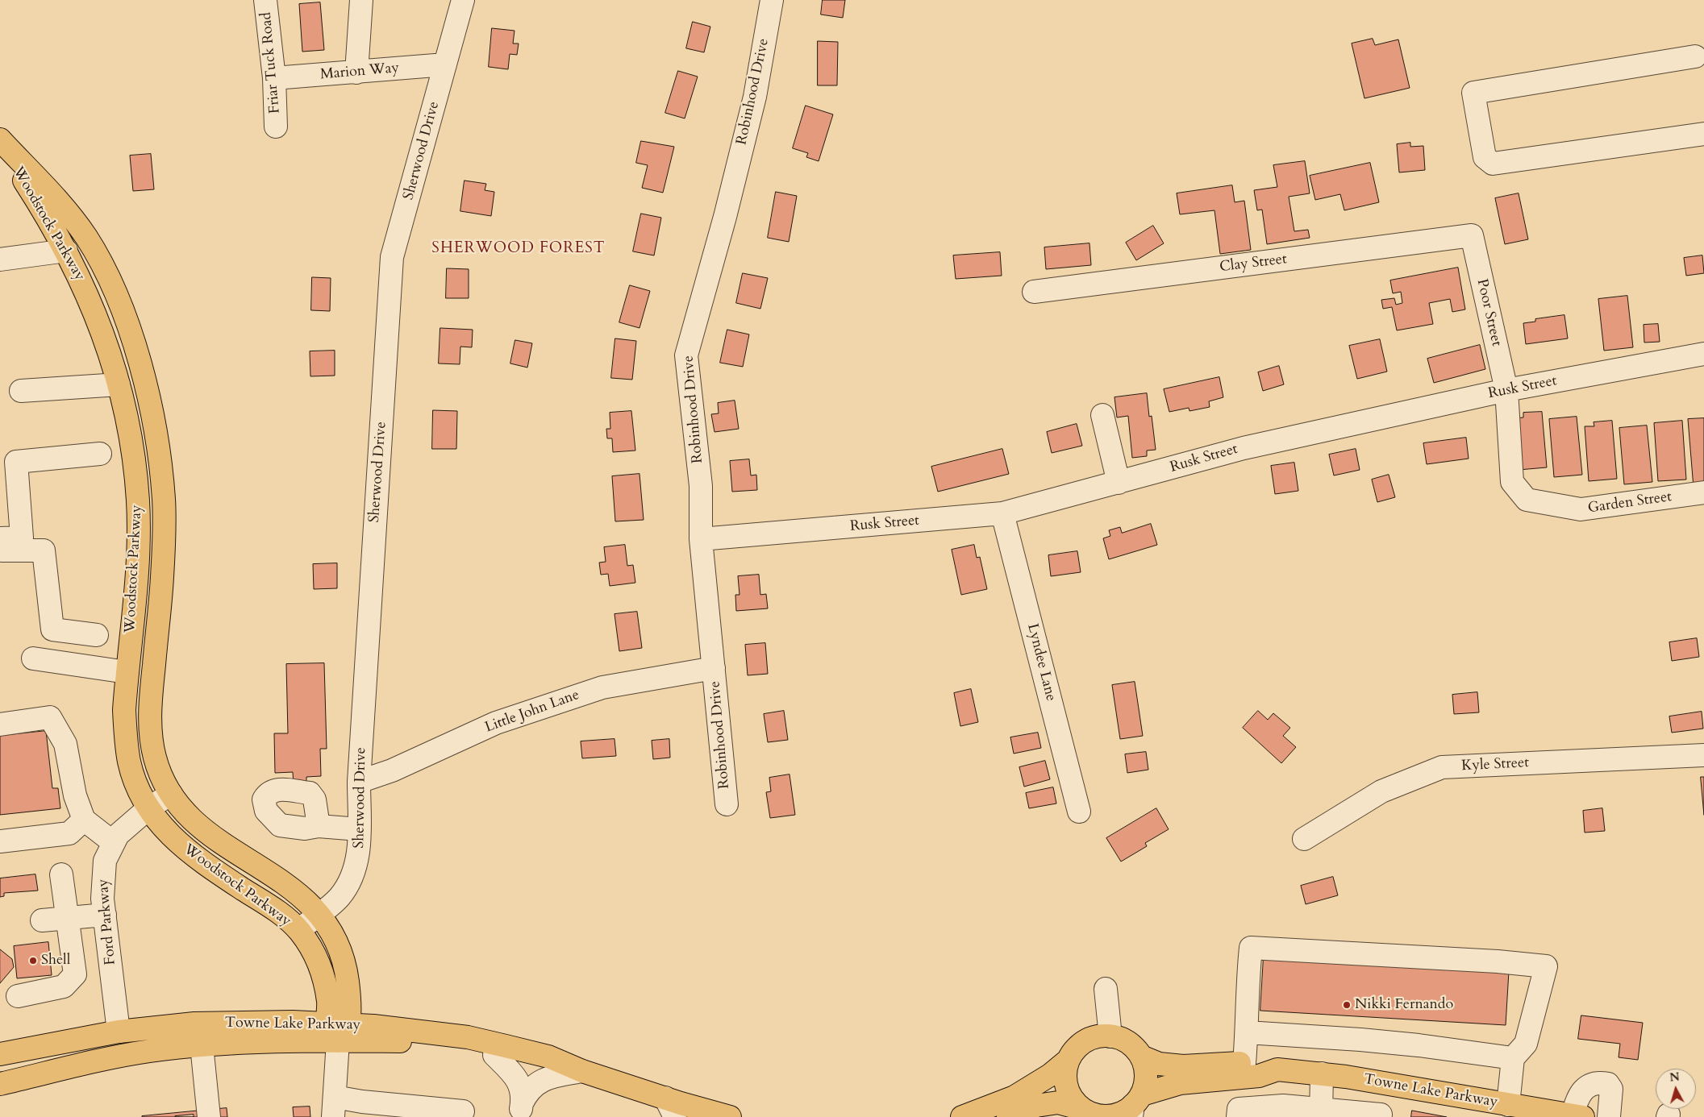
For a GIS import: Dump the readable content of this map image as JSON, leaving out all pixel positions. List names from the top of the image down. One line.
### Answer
{"streets":{"main road":["Woodstock Parkway","Towne Lake Parkway"],"street":["Friar Tuck Road","Marion Way","Robinhood Drive","Sherwood Drive","Clay Street","Poor Street","Rusk Street","Garden Street","Lyndee Lane","Little John Lane","Kyle Street","Ford Parkway"]},"crossings":[["Friar Tuck Road","Marion Way"],["Marion Way","Sherwood Drive"],["Robinhood Drive","Rusk Street"],["Robinhood Drive","Little John Lane"],["Sherwood Drive","Woodstock Parkway"],["Sherwood Drive","Little John Lane"],["Woodstock Parkway","Ford Parkway"],["Woodstock Parkway","Towne Lake Parkway"],["Clay Street","Poor Street"],["Poor Street","Rusk Street"],["Poor Street","Garden Street"],["Rusk Street","Garden Street"],["Rusk Street","Lyndee Lane"],["Ford Parkway","Towne Lake Parkway"]],"districts":["SHERWOOD FOREST"],"places":["Shell","Nikki Fernando"],"north":"top"}
